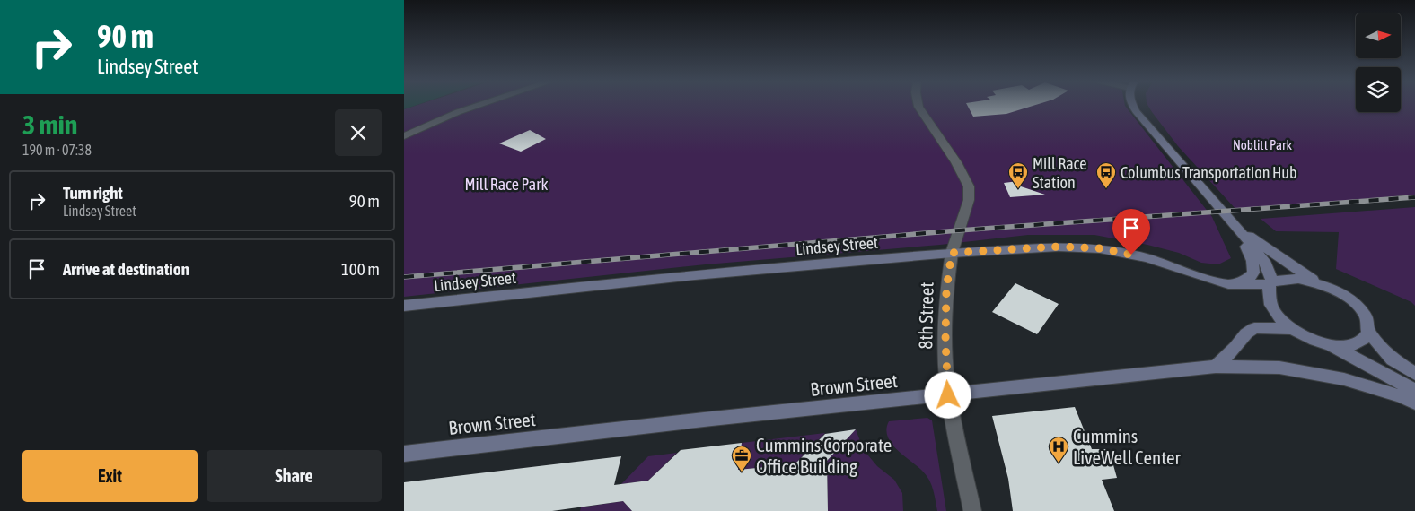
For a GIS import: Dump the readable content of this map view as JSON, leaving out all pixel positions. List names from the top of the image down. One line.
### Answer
{"streets":{"main road":["Lindsey Street","Brown Street"],"street":["8th Street"]},"crossings":[["Lindsey Street","8th Street"],["8th Street","Brown Street"]],"parks":["Noblitt Park","Mill Race Park"],"places":{"bus stop":["Mill Race Station","Columbus Transportation Hub"],"hospital":["Cummins LiveWell Center"],"office":["Cummins Corporate Office Building"]},"north":"right","page":{"turn":["90 m","Lindsey Street"],"heading":["3 min","190 m · 07:38"],"list":[{"name":"Turn right","note":"Lindsey Street","value":"90 m"},{"name":"Arrive at destination","value":"100 m"}],"buttons":["Exit","Share"]}}
